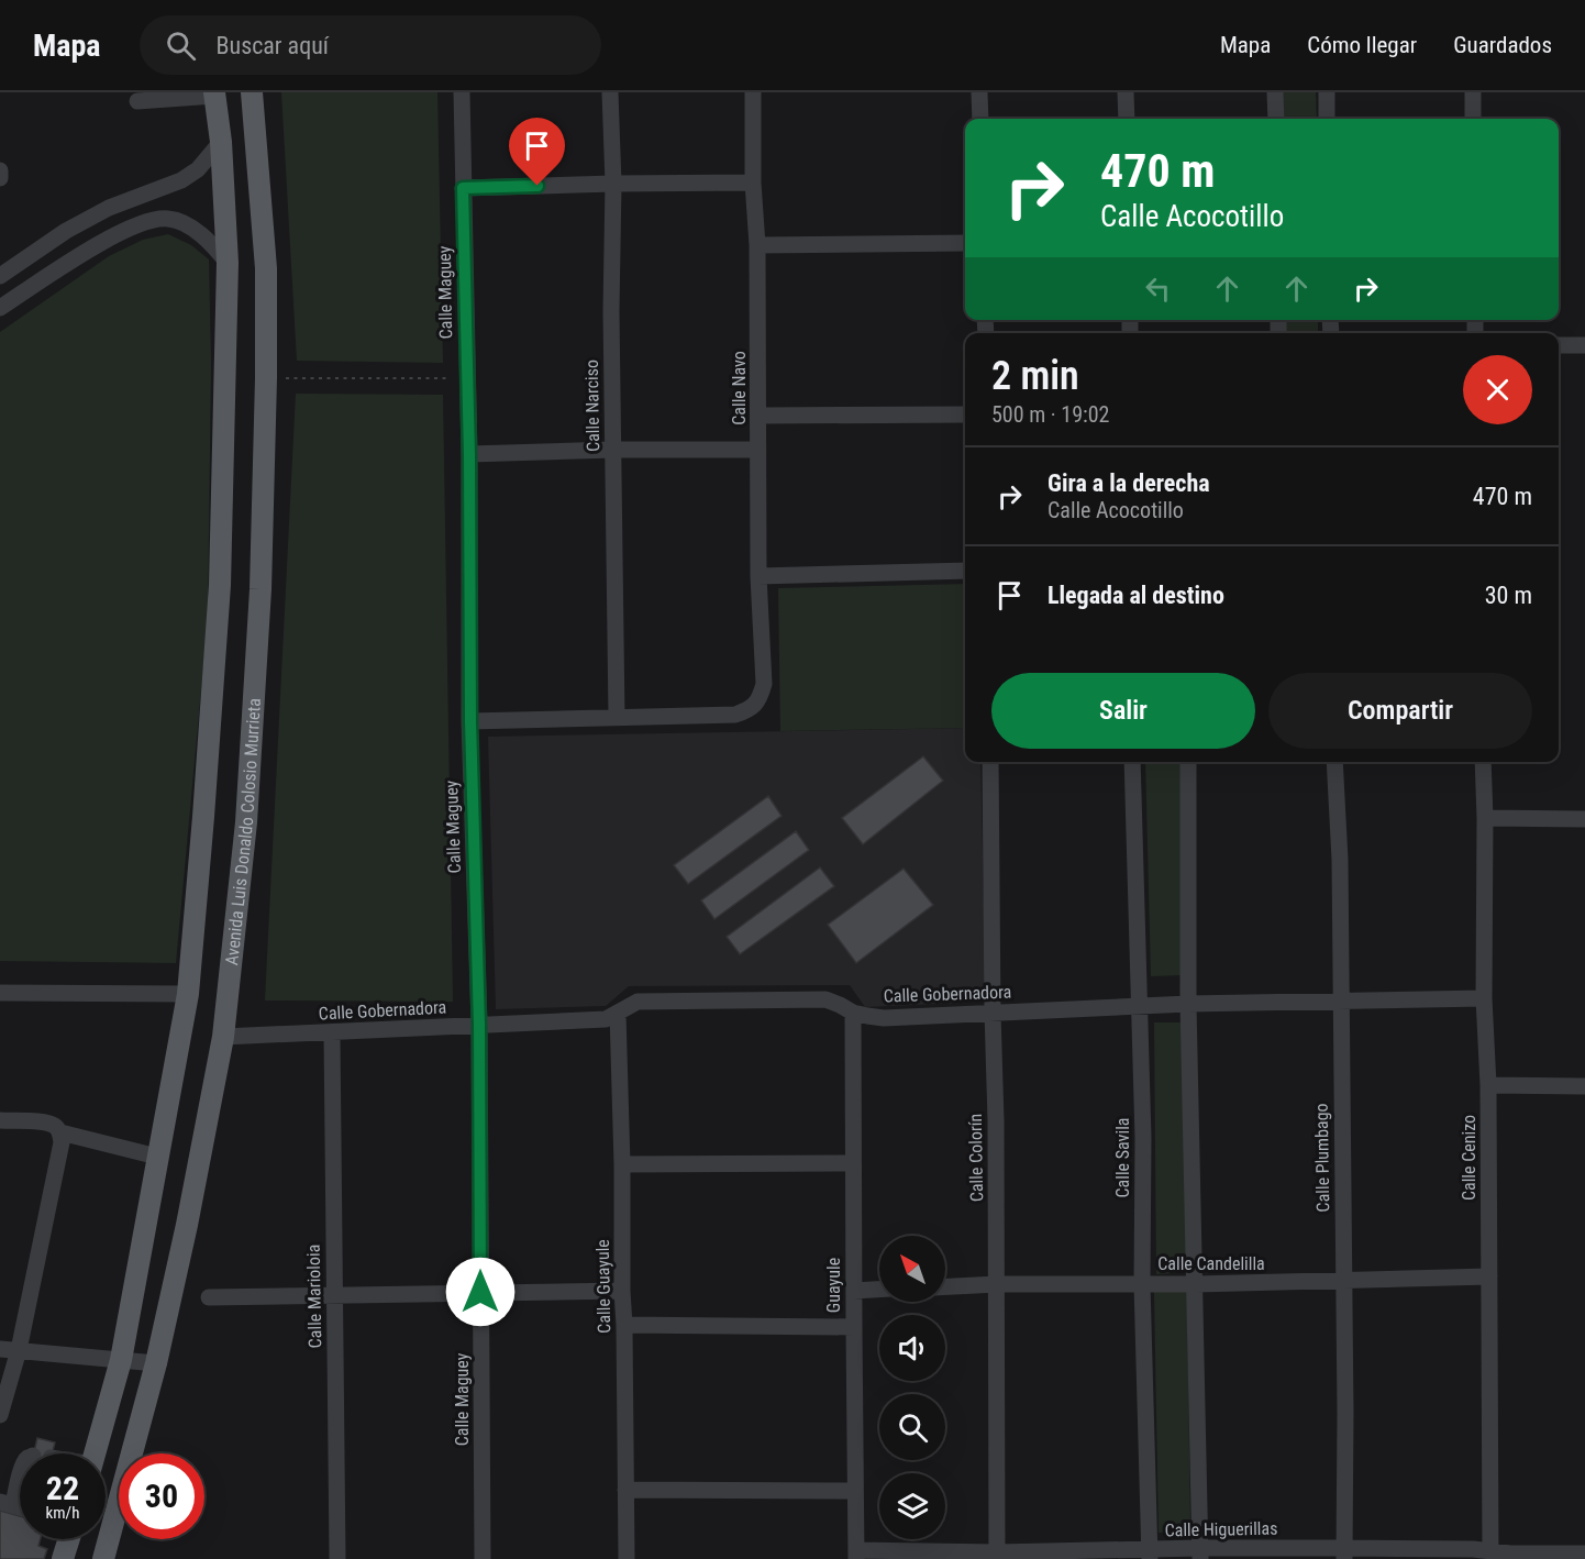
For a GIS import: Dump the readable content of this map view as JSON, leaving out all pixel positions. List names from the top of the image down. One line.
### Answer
{"streets":{"main road":["Avenida Luis Donaldo Colosio Murrieta"],"street":["Calle Maguey","Calle Navo","Calle Narciso","Calle Gobernadora","Calle Colorín","Calle Savila","Calle Plumbago","Calle Cenizo","Calle Candelilla","Guayule","Calle Guayule","Calle Marioloia","Calle Higuerillas"]},"crossings":[["Calle Maguey","Calle Gobernadora"],["Calle Navo","Calle Narciso"],["Avenida Luis Donaldo Colosio Murrieta","Calle Gobernadora"],["Calle Gobernadora","Calle Colorín"],["Calle Gobernadora","Calle Savila"],["Calle Gobernadora","Calle Plumbago"],["Calle Gobernadora","Calle Cenizo"],["Calle Gobernadora","Guayule"],["Calle Gobernadora","Calle Guayule"],["Calle Gobernadora","Calle Marioloia"],["Calle Colorín","Calle Candelilla"],["Calle Colorín","Calle Higuerillas"],["Calle Savila","Calle Candelilla"],["Calle Savila","Calle Higuerillas"],["Calle Plumbago","Calle Candelilla"],["Calle Plumbago","Calle Higuerillas"],["Calle Cenizo","Calle Candelilla"],["Calle Cenizo","Calle Higuerillas"],["Guayule","Calle Higuerillas"]],"north":"top left","page":{"header":"Mapa","search":"Buscar aquí","nav":["Mapa","Cómo llegar","Guardados"],"turn":["470 m","Calle Acocotillo"],"heading":["2 min","500 m · 19:02"],"list":[{"name":"Gira a la derecha","note":"Calle Acocotillo","value":"470 m"},{"name":"Llegada al destino","value":"30 m"}],"buttons":["Salir","Compartir"],"speed":"22 km/h","limit":"30"}}
